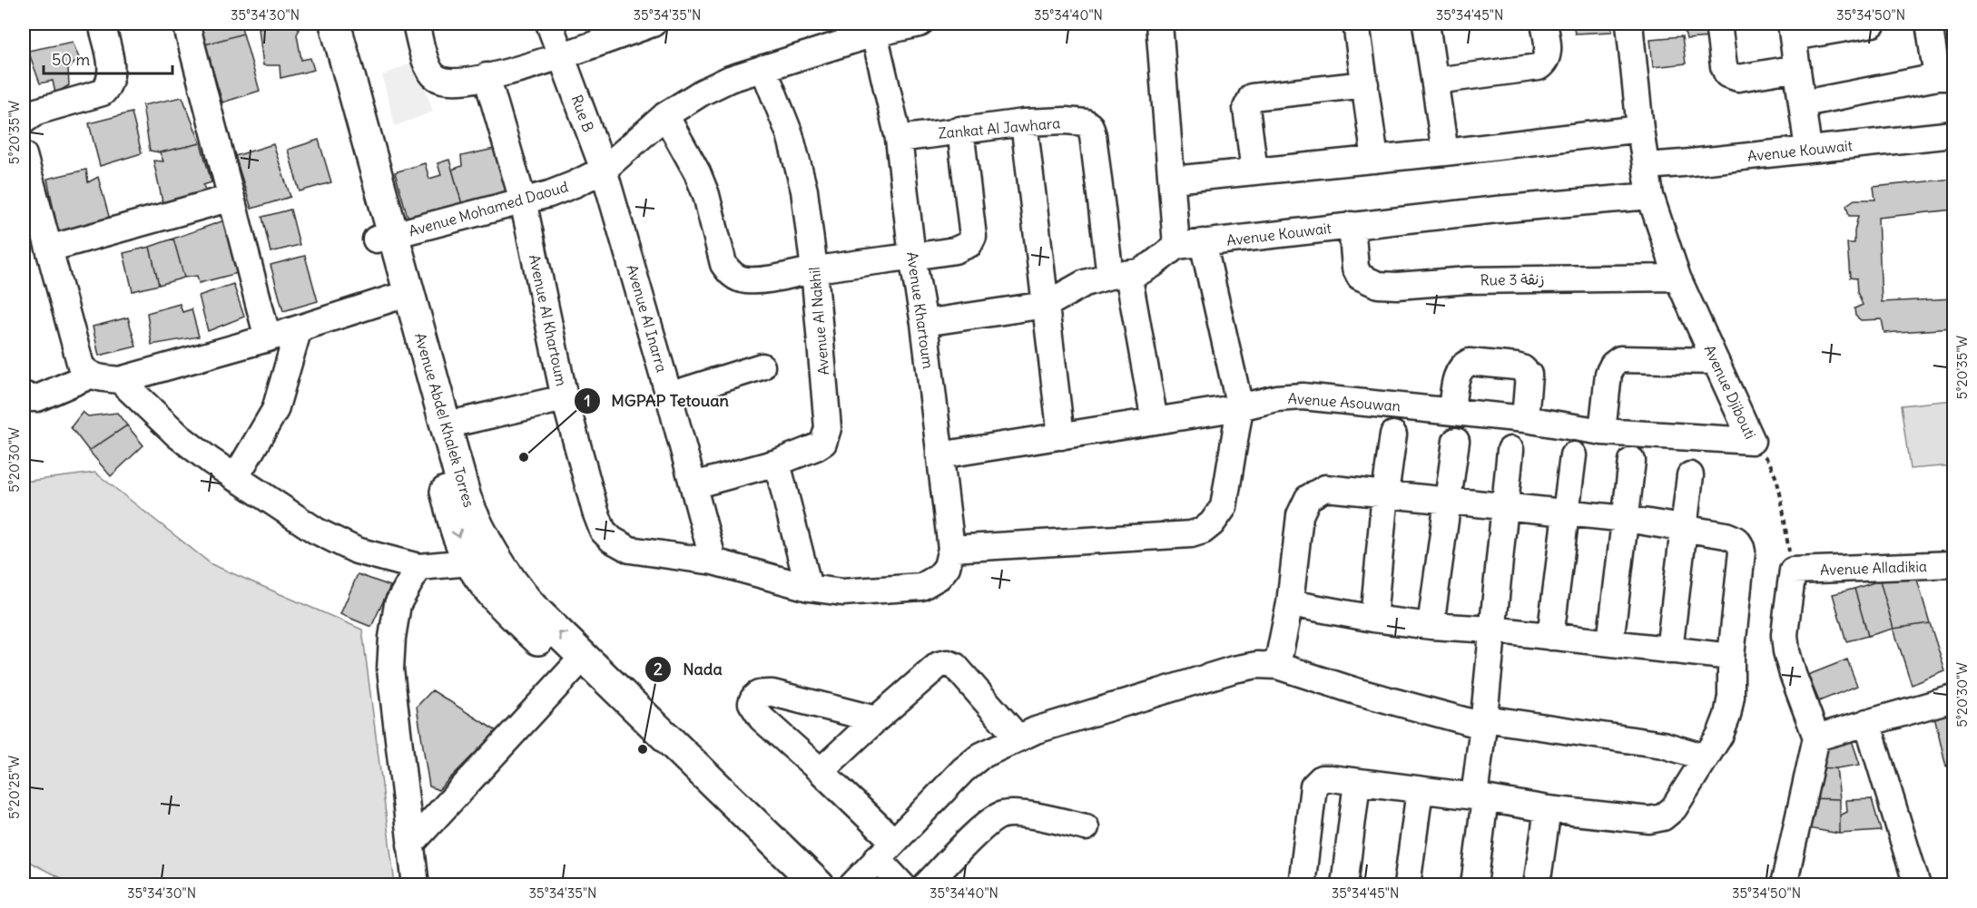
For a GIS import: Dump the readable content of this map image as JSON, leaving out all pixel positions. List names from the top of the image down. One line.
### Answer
{"streets":{"main road":["Avenue Abdel Khalek Torres"],"street":["Rue B","Zankat Al Jawhara","Avenue Kouwait","Avenue Mohamed Daoud","Rue 3 زنقة","Avenue Khartoum","Avenue Al Inarra","Avenue Al Khartoum","Avenue Al Nakhil","Avenue Djibouti","Avenue Asouwan","Avenue Alladikia"]},"crossings":[["Rue B","Avenue Mohamed Daoud"],["Rue B","Avenue Al Inarra"],["Zankat Al Jawhara","Avenue Khartoum"],["Avenue Kouwait","Rue 3 زنقة"],["Avenue Kouwait","Avenue Djibouti"],["Avenue Mohamed Daoud","Avenue Khartoum"],["Avenue Mohamed Daoud","Avenue Al Inarra"],["Avenue Mohamed Daoud","Avenue Al Khartoum"],["Avenue Mohamed Daoud","Avenue Al Nakhil"],["Avenue Mohamed Daoud","Avenue Abdel Khalek Torres"],["Rue 3 زنقة","Avenue Djibouti"],["Avenue Khartoum","Avenue Asouwan"],["Avenue Al Inarra","Avenue Al Khartoum"],["Avenue Al Inarra","Avenue Al Nakhil"],["Avenue Djibouti","Avenue Asouwan"],["Avenue Djibouti","Avenue Alladikia"]],"places":["MGPAP Tetouan","Nada"],"scale_bar":"50 m","coordinates":["35°34'30\"N","35°34'35\"N","35°34'40\"N","35°34'45\"N","35°34'50\"N","5°20'35\"W","5°20'30\"W","5°20'25\"W"]}
